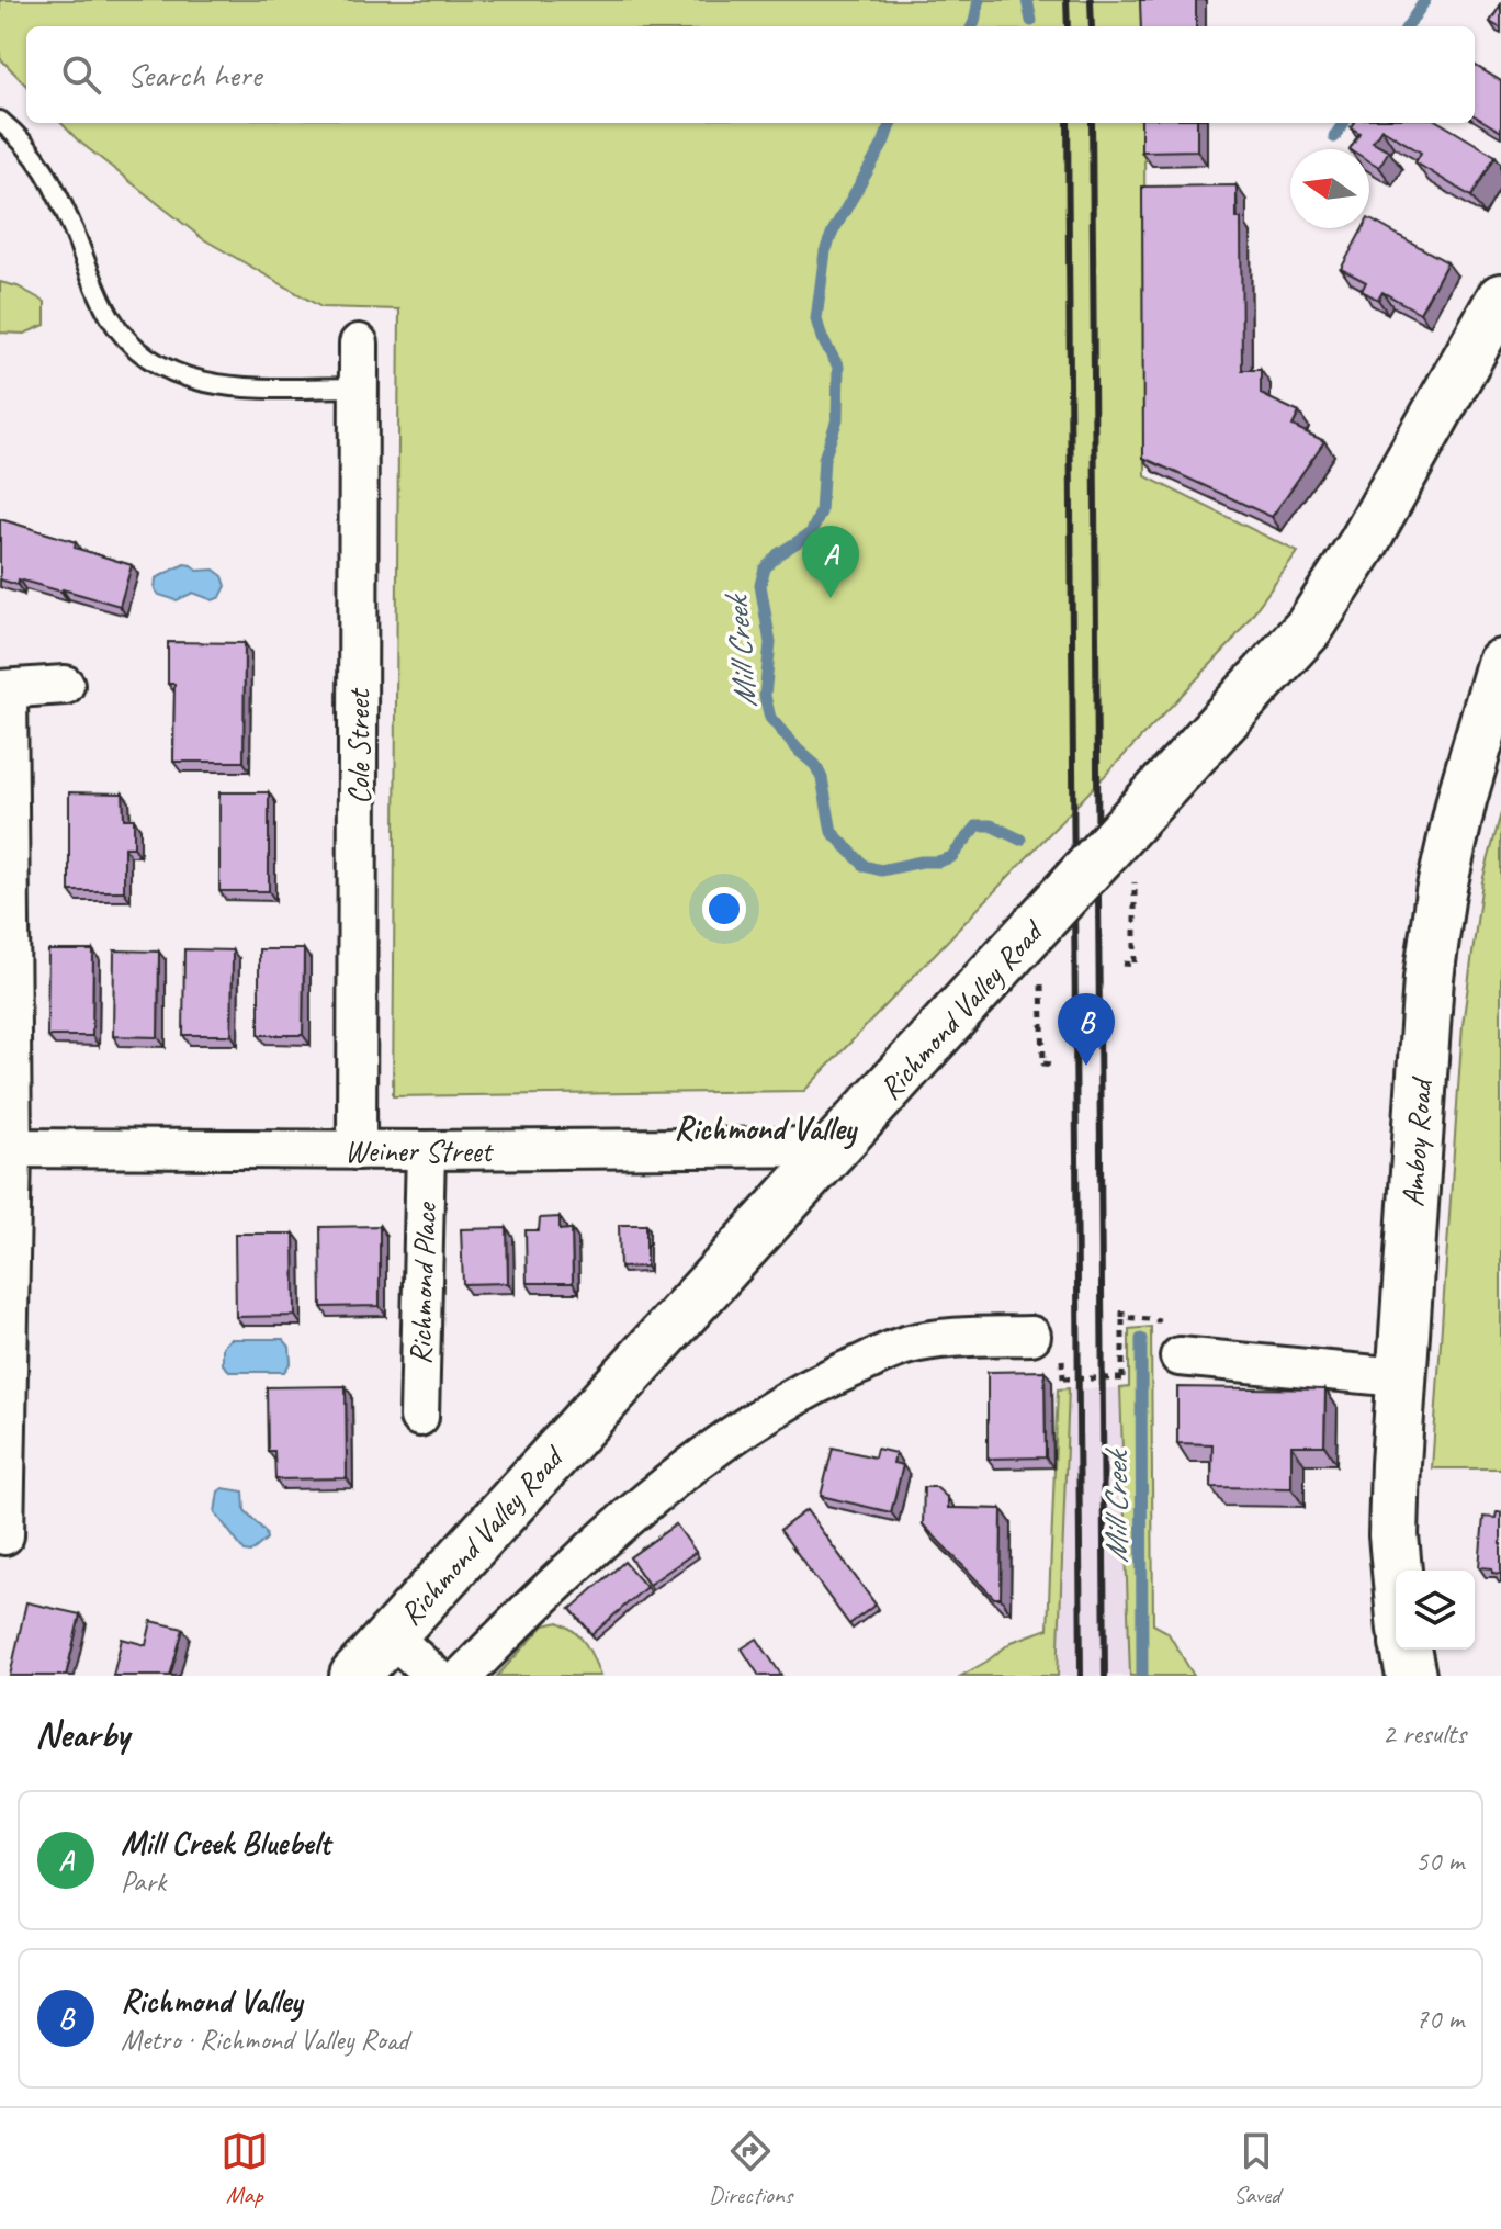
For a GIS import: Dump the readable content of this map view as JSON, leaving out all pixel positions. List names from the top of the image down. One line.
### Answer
{"streets":{"street":["Cole Street","Richmond Valley Road","Amboy Road","Weiner Street","Richmond Place"]},"crossings":[["Cole Street","Weiner Street"],["Richmond Valley Road","Weiner Street"],["Weiner Street","Richmond Place"]],"districts":["Richmond Valley"],"water":["Mill Creek"],"north":"left","page":{"search":"Search here","pins":["A","B"],"heading":["Nearby","2 results"],"list":[{"mark":"A","name":"Mill Creek Bluebelt","note":"Park","value":"50 m"},{"mark":"B","name":"Richmond Valley","note":"Metro · Richmond Valley Road","value":"70 m"}],"nav":["Map","Directions","Saved"]}}
